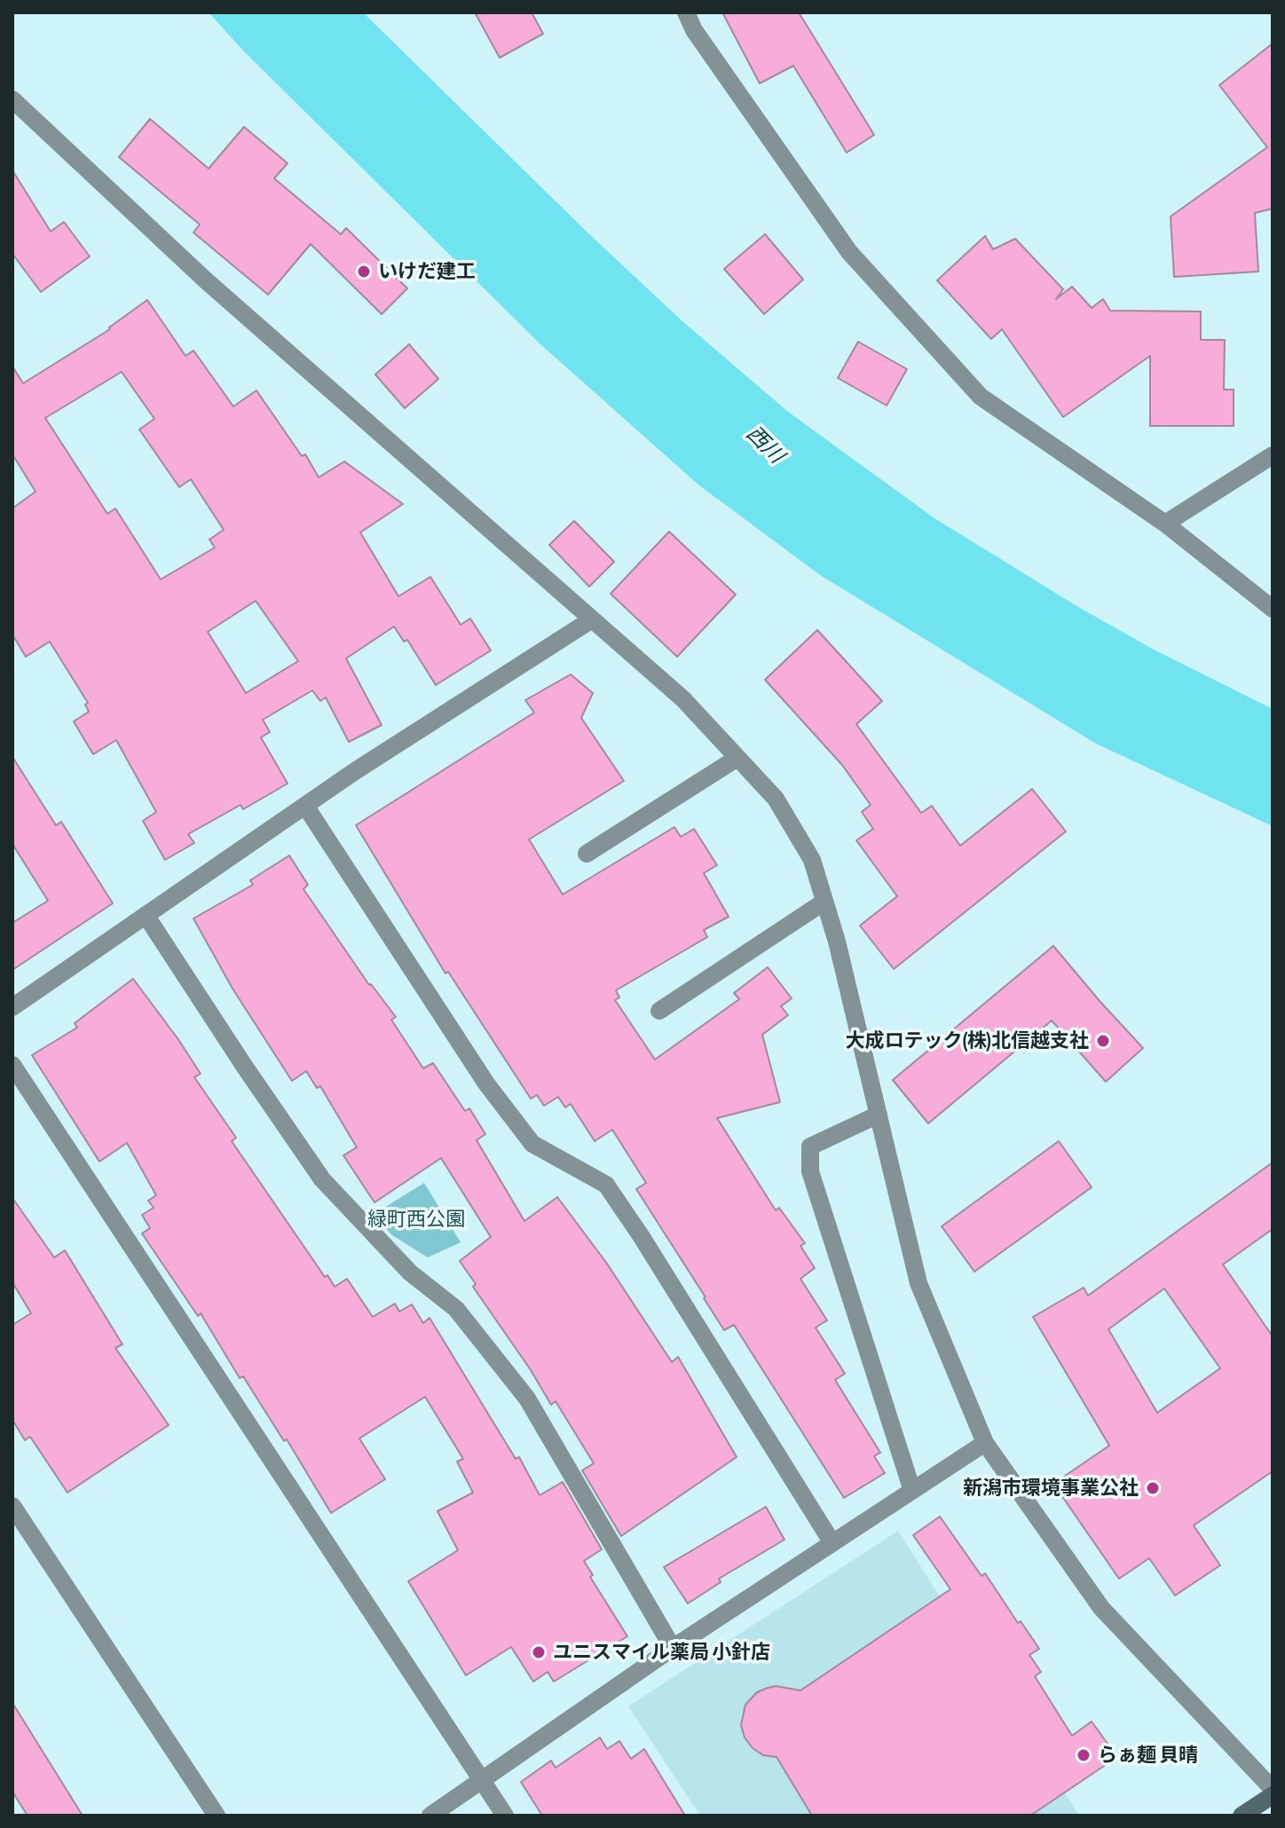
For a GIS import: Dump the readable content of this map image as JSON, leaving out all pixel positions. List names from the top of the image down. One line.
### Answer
{"water":["西川"],"parks":["緑町西公園"],"places":["いけだ建工","大成ロテック(株)北信越支社","新潟市環境事業公社","ユニスマイル薬局 小針店","らぁ麺 貝晴"]}
